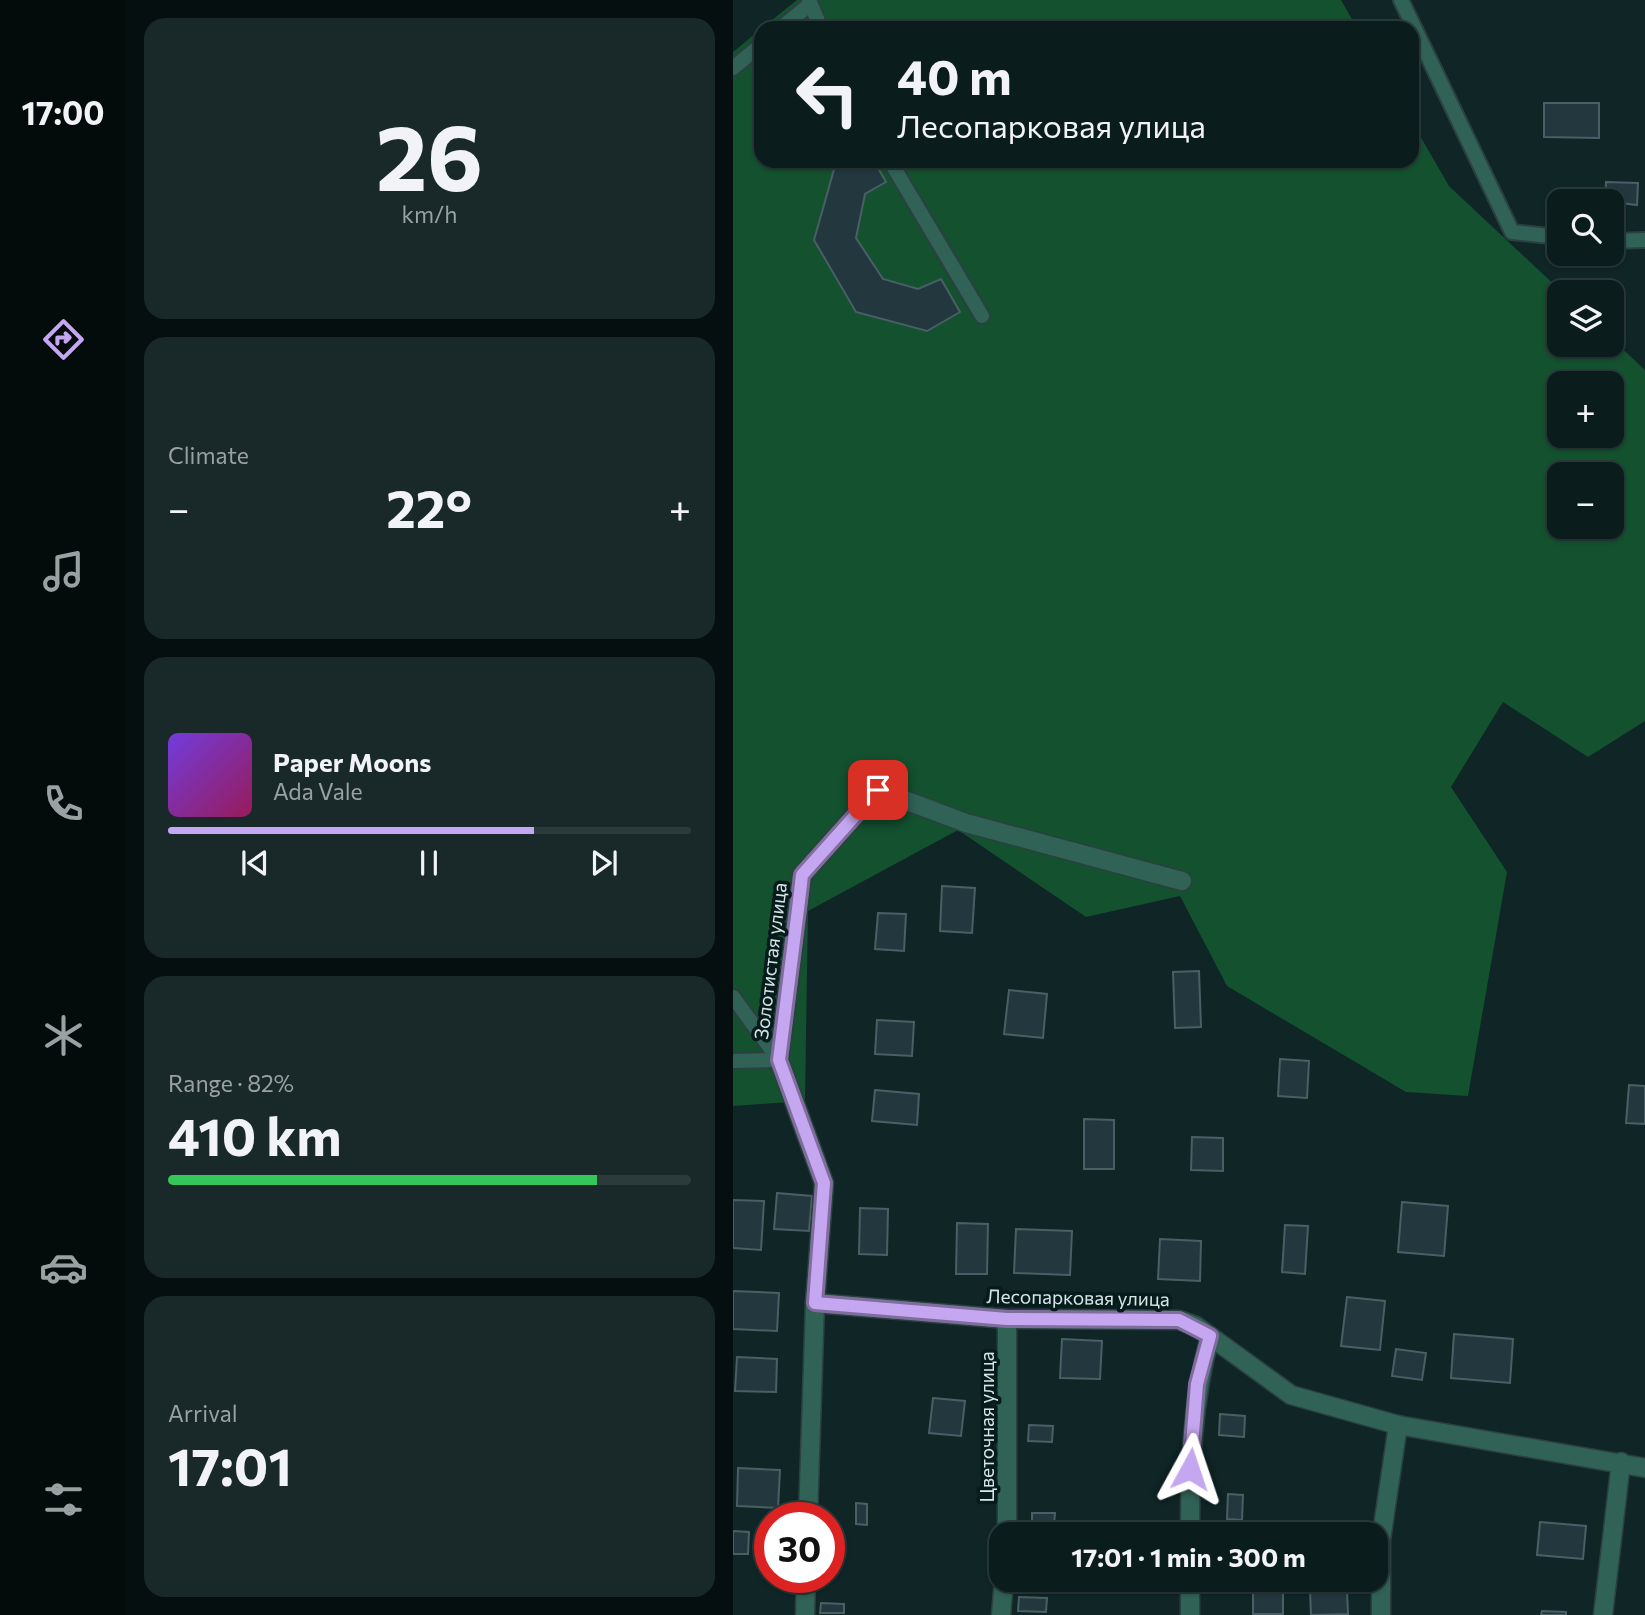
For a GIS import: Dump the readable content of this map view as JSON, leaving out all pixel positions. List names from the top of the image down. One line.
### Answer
{"streets":{"street":["Золотистая улица","Лесопарковая улица","Цветочная улица"]},"crossings":[["Золотистая улица","Лесопарковая улица"],["Лесопарковая улица","Цветочная улица"]],"page":{"tabs":"17:00","tile":[["26","km/h"],"Climate",["Range · 82%","410 km"],["Arrival","17:01"]],"turn":["40 m","Лесопарковая улица"],"map_buttons":["+","−"],"heat":["−","22°","+"],"song":["Paper Moons","Ada Vale"],"limit":"30","trip":"17:01 · 1 min · 300 m"}}
